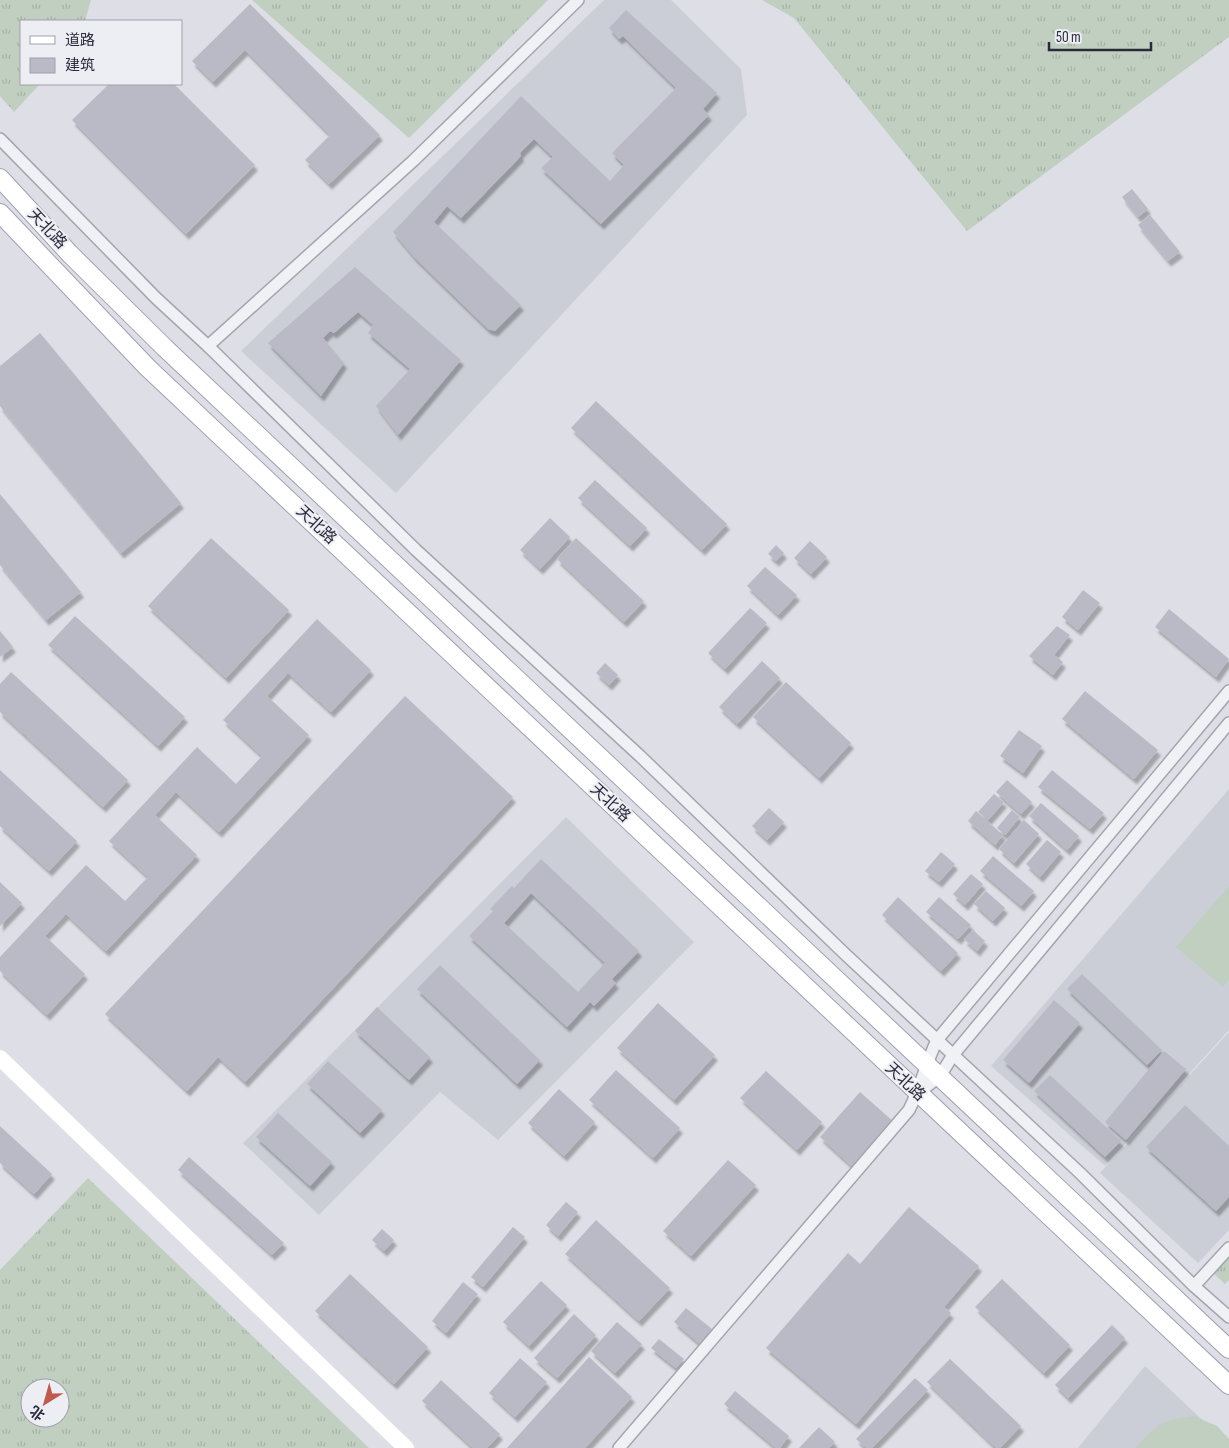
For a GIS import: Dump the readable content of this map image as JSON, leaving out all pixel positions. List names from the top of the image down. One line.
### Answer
{"streets":{"main road":["天北路"]},"legend":["道路","建筑"],"scale_bar":"50 m","north":"bottom left"}
